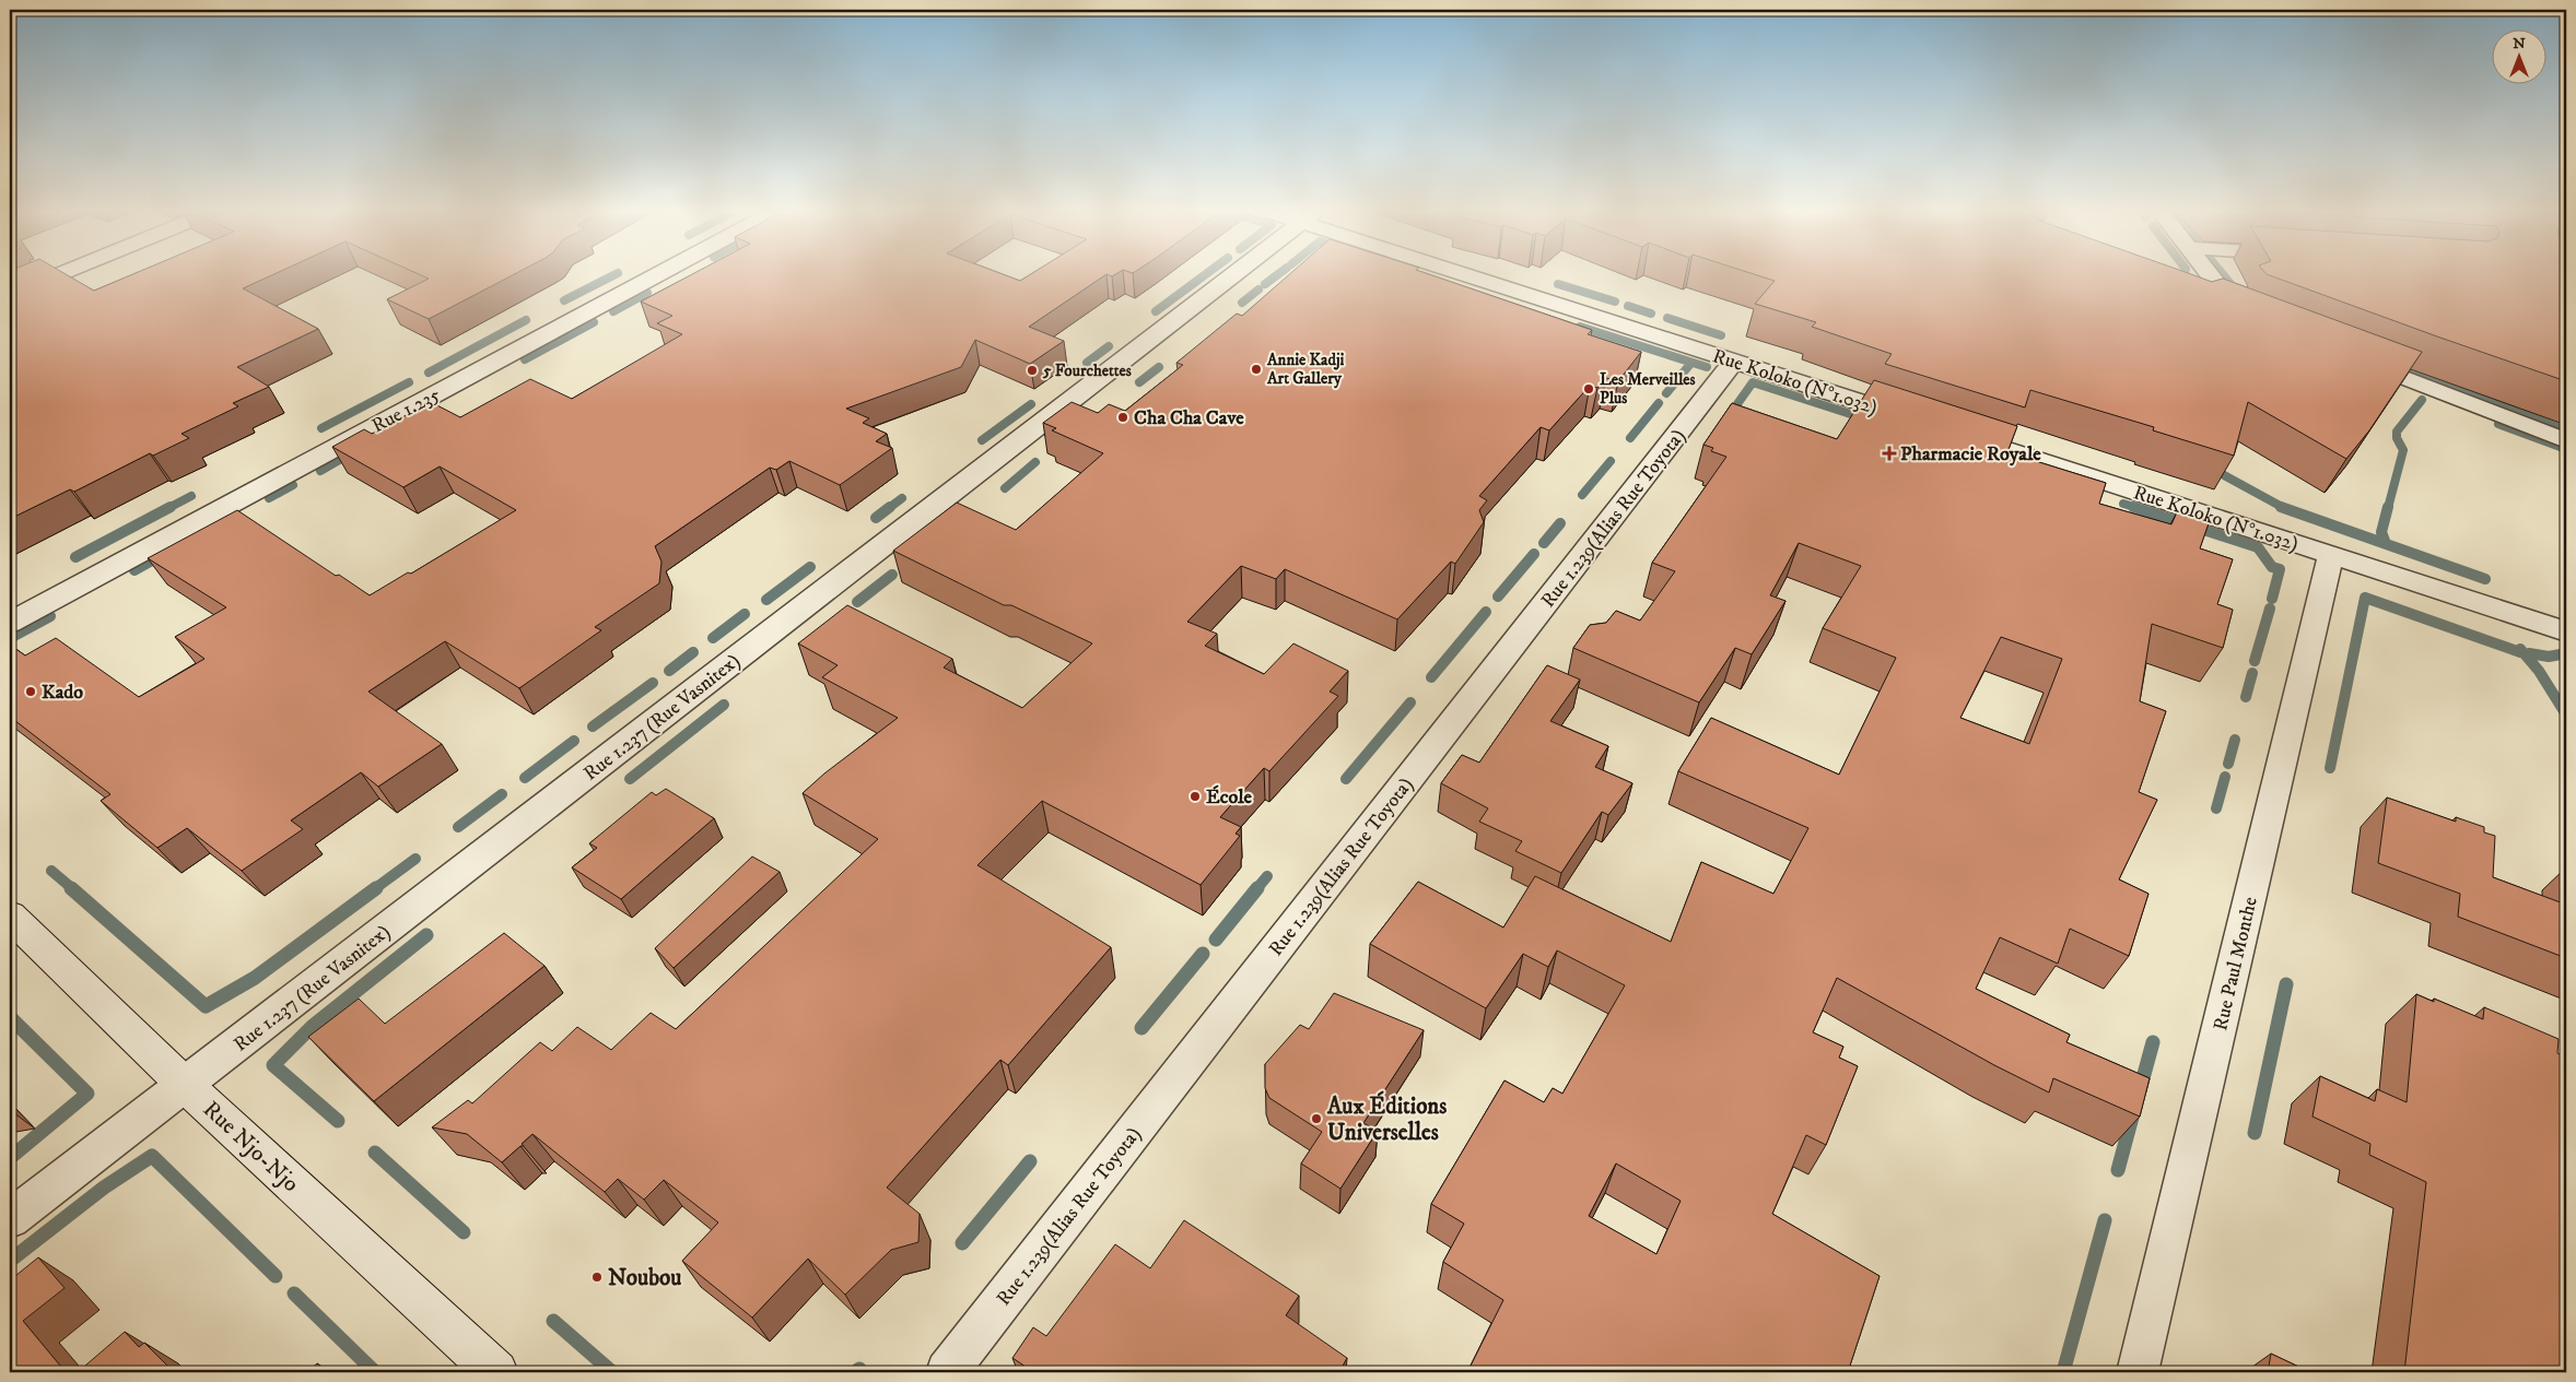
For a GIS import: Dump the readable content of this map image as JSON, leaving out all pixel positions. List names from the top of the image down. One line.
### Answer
{"streets":{"main road":["Rue Njo-Njo"],"street":["Rue Koloko (N°1.032)","Rue 1.235","Rue 1.239(Alias Rue Toyota)","Rue 1.237 (Rue Vasnitex)","Rue Paul Monthe"]},"crossings":[["Rue Koloko (N°1.032)","Rue 1.239(Alias Rue Toyota)"],["Rue Koloko (N°1.032)","Rue Paul Monthe"],["Rue 1.237 (Rue Vasnitex)","Rue Njo-Njo"]],"places":{"other":["Annie Kadji Art Gallery","5 Fourchettes","Les Merveilles Plus","Cha Cha Cave","Kado","École","Aux Éditions Universelles","Noubou"],"health":["Pharmacie Royale"]},"north":"top"}
